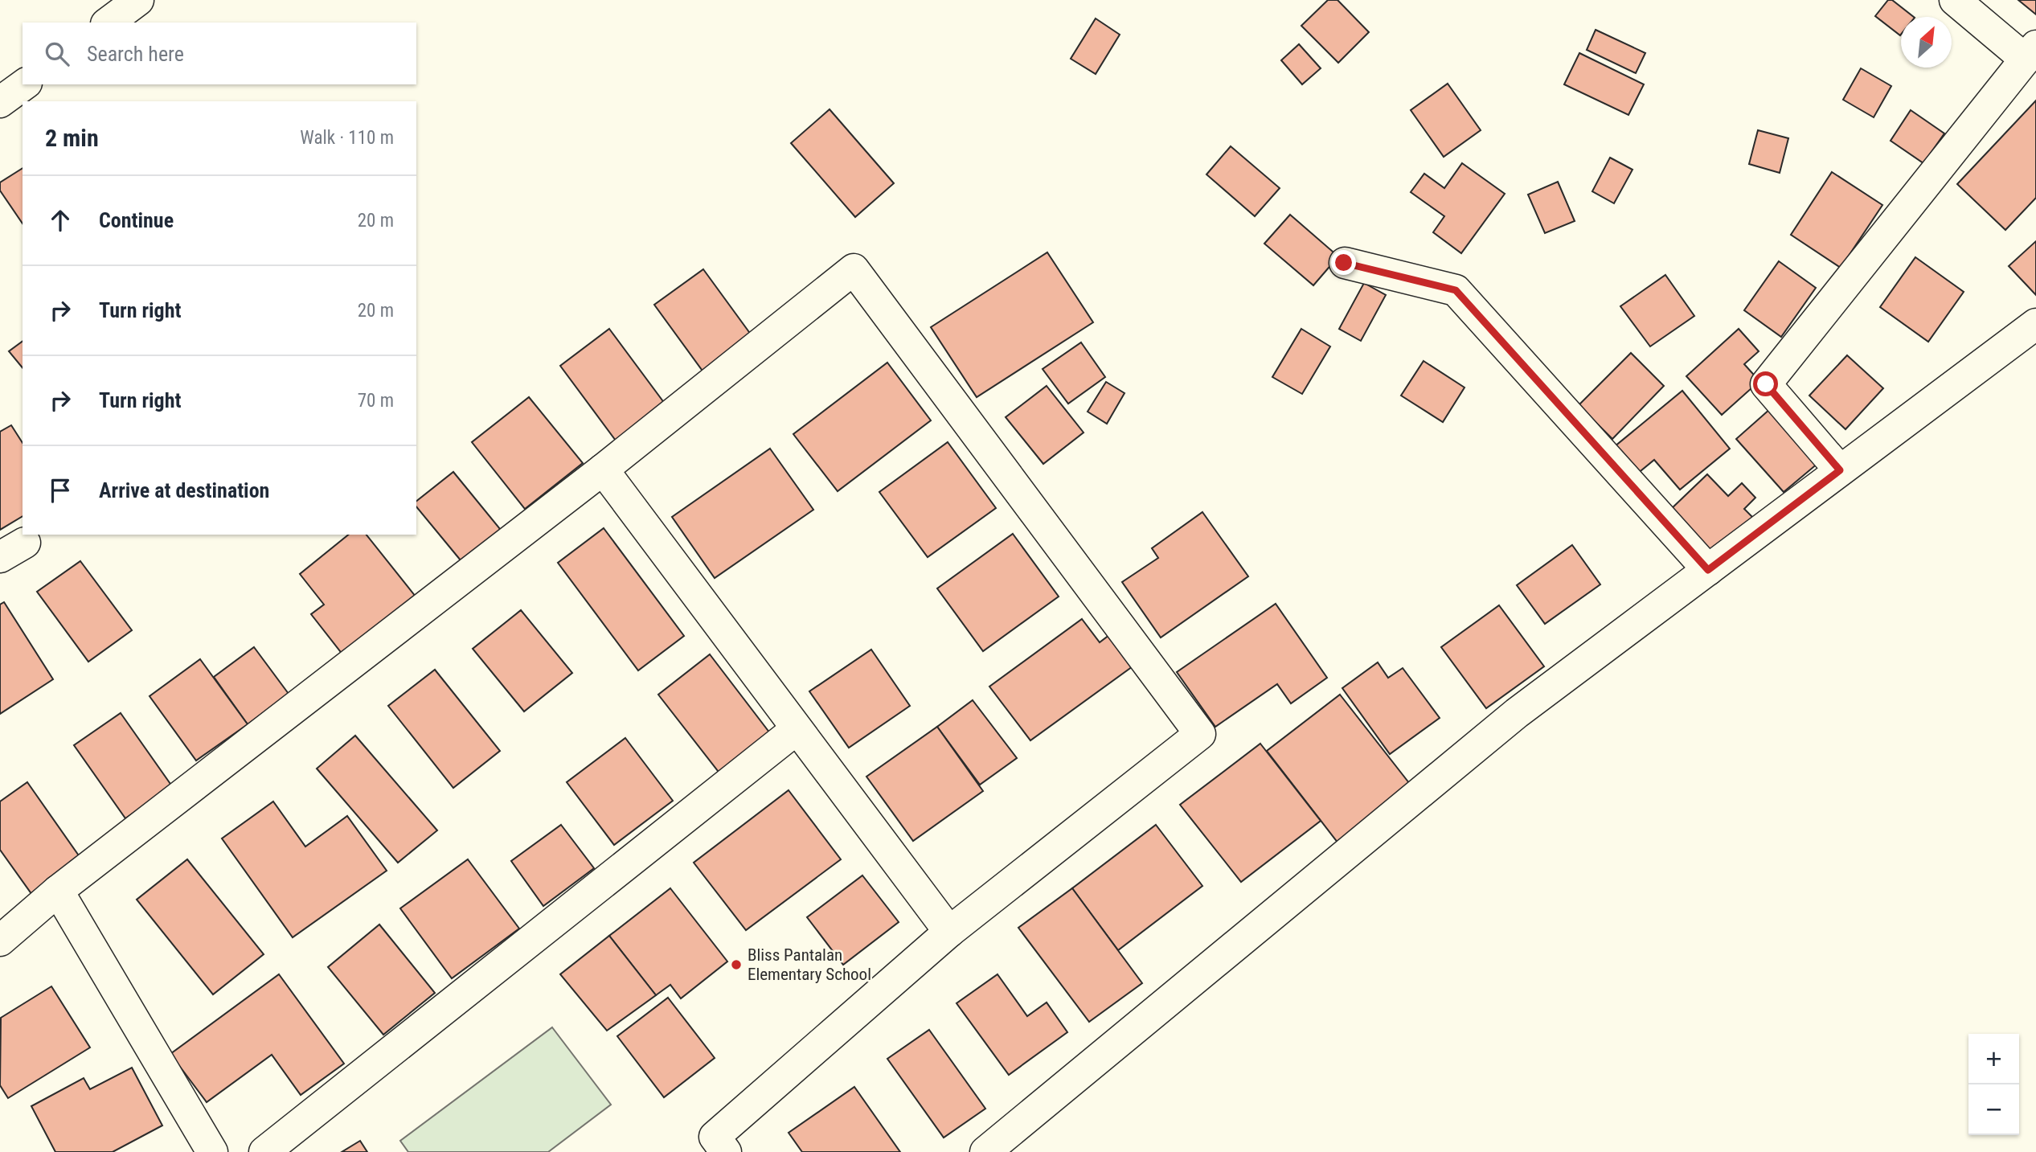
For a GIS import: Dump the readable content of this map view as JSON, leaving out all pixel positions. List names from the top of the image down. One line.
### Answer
{"places":["Bliss Pantalan Elementary School"],"north":"top right","page":{"search":"Search here","heading":["2 min","Walk · 110 m"],"list":[["Continue","20 m"],["Turn right","20 m"],["Turn right","70 m"],"Arrive at destination"],"map_buttons":["+","−"]}}
